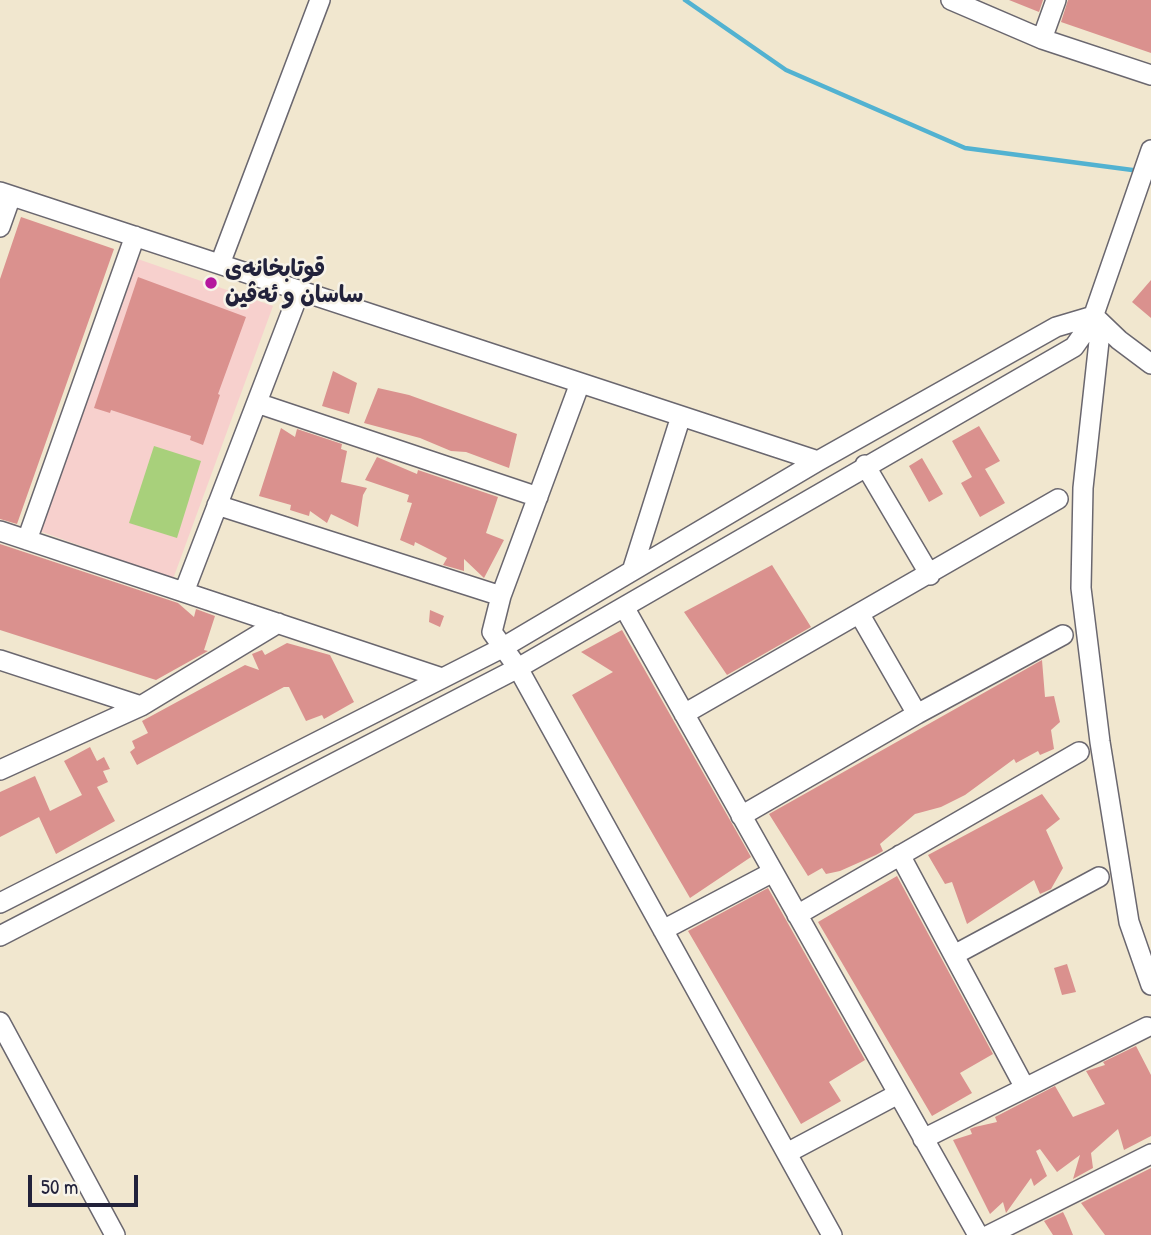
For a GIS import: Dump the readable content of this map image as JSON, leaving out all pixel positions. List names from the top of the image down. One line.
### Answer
{"places":["قوتابخانەی ساسان و ئەڤین"],"scale_bar":"50 m"}
